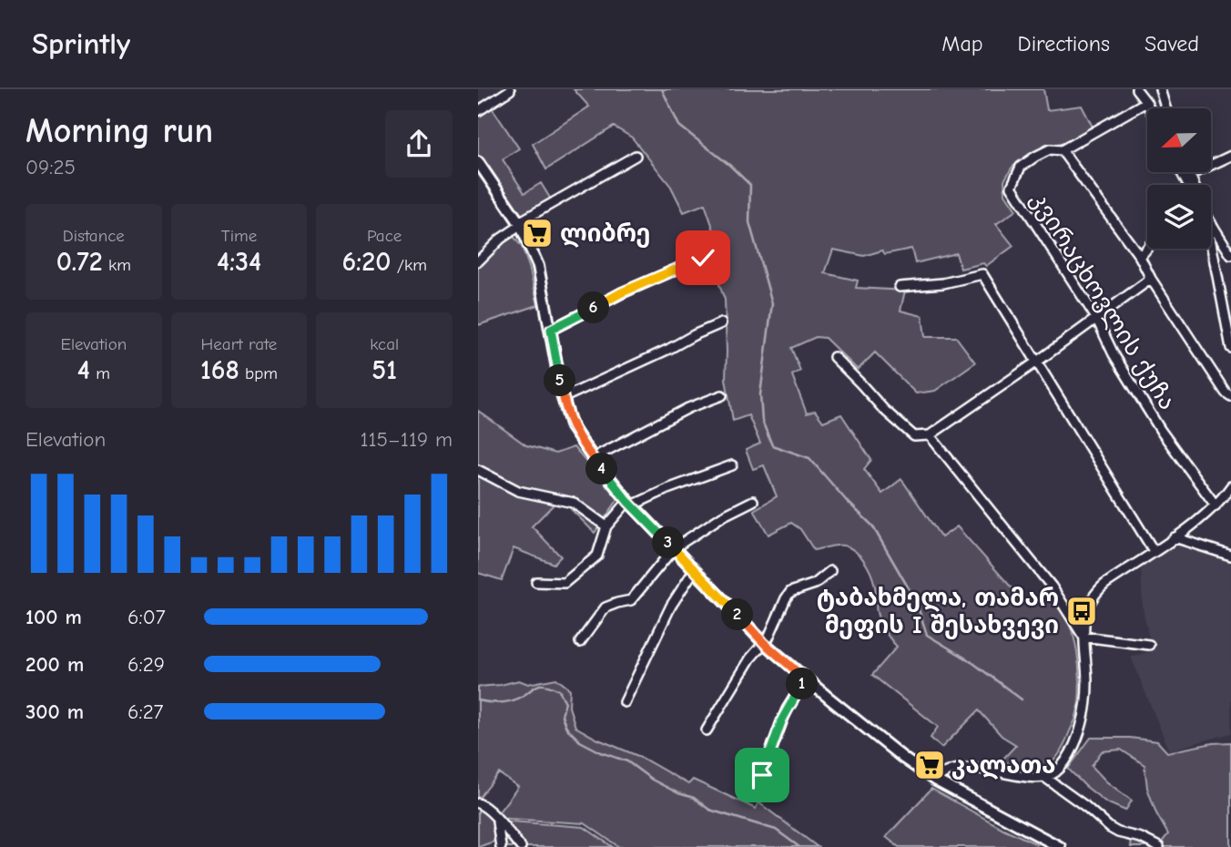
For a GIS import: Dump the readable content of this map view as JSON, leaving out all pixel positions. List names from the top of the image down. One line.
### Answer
{"streets":{"street":["კვირაცხოვლის ქუჩა"]},"places":{"supermarket":["ლიბრე","კალათა"],"bus stop":["ტაბახმელა, თამარ მეფის I შესახვევი"]},"north":"left","page":{"header":"Sprintly","nav":["Map","Directions","Saved"],"heading":["Morning run","09:25"],"stats":[["Distance","0.72 km"],["Time","4:34"],["Pace","6:20 /km"],["Elevation","4 m"],["Heart rate","168 bpm"],["kcal","51"]],"pins":["6","5","4","3","2","1"],"chart":["Elevation","115–119 m"],"list":[{"name":"100 m","note":"6:07"},{"name":"200 m","note":"6:29"},{"name":"300 m","note":"6:27"}]}}
